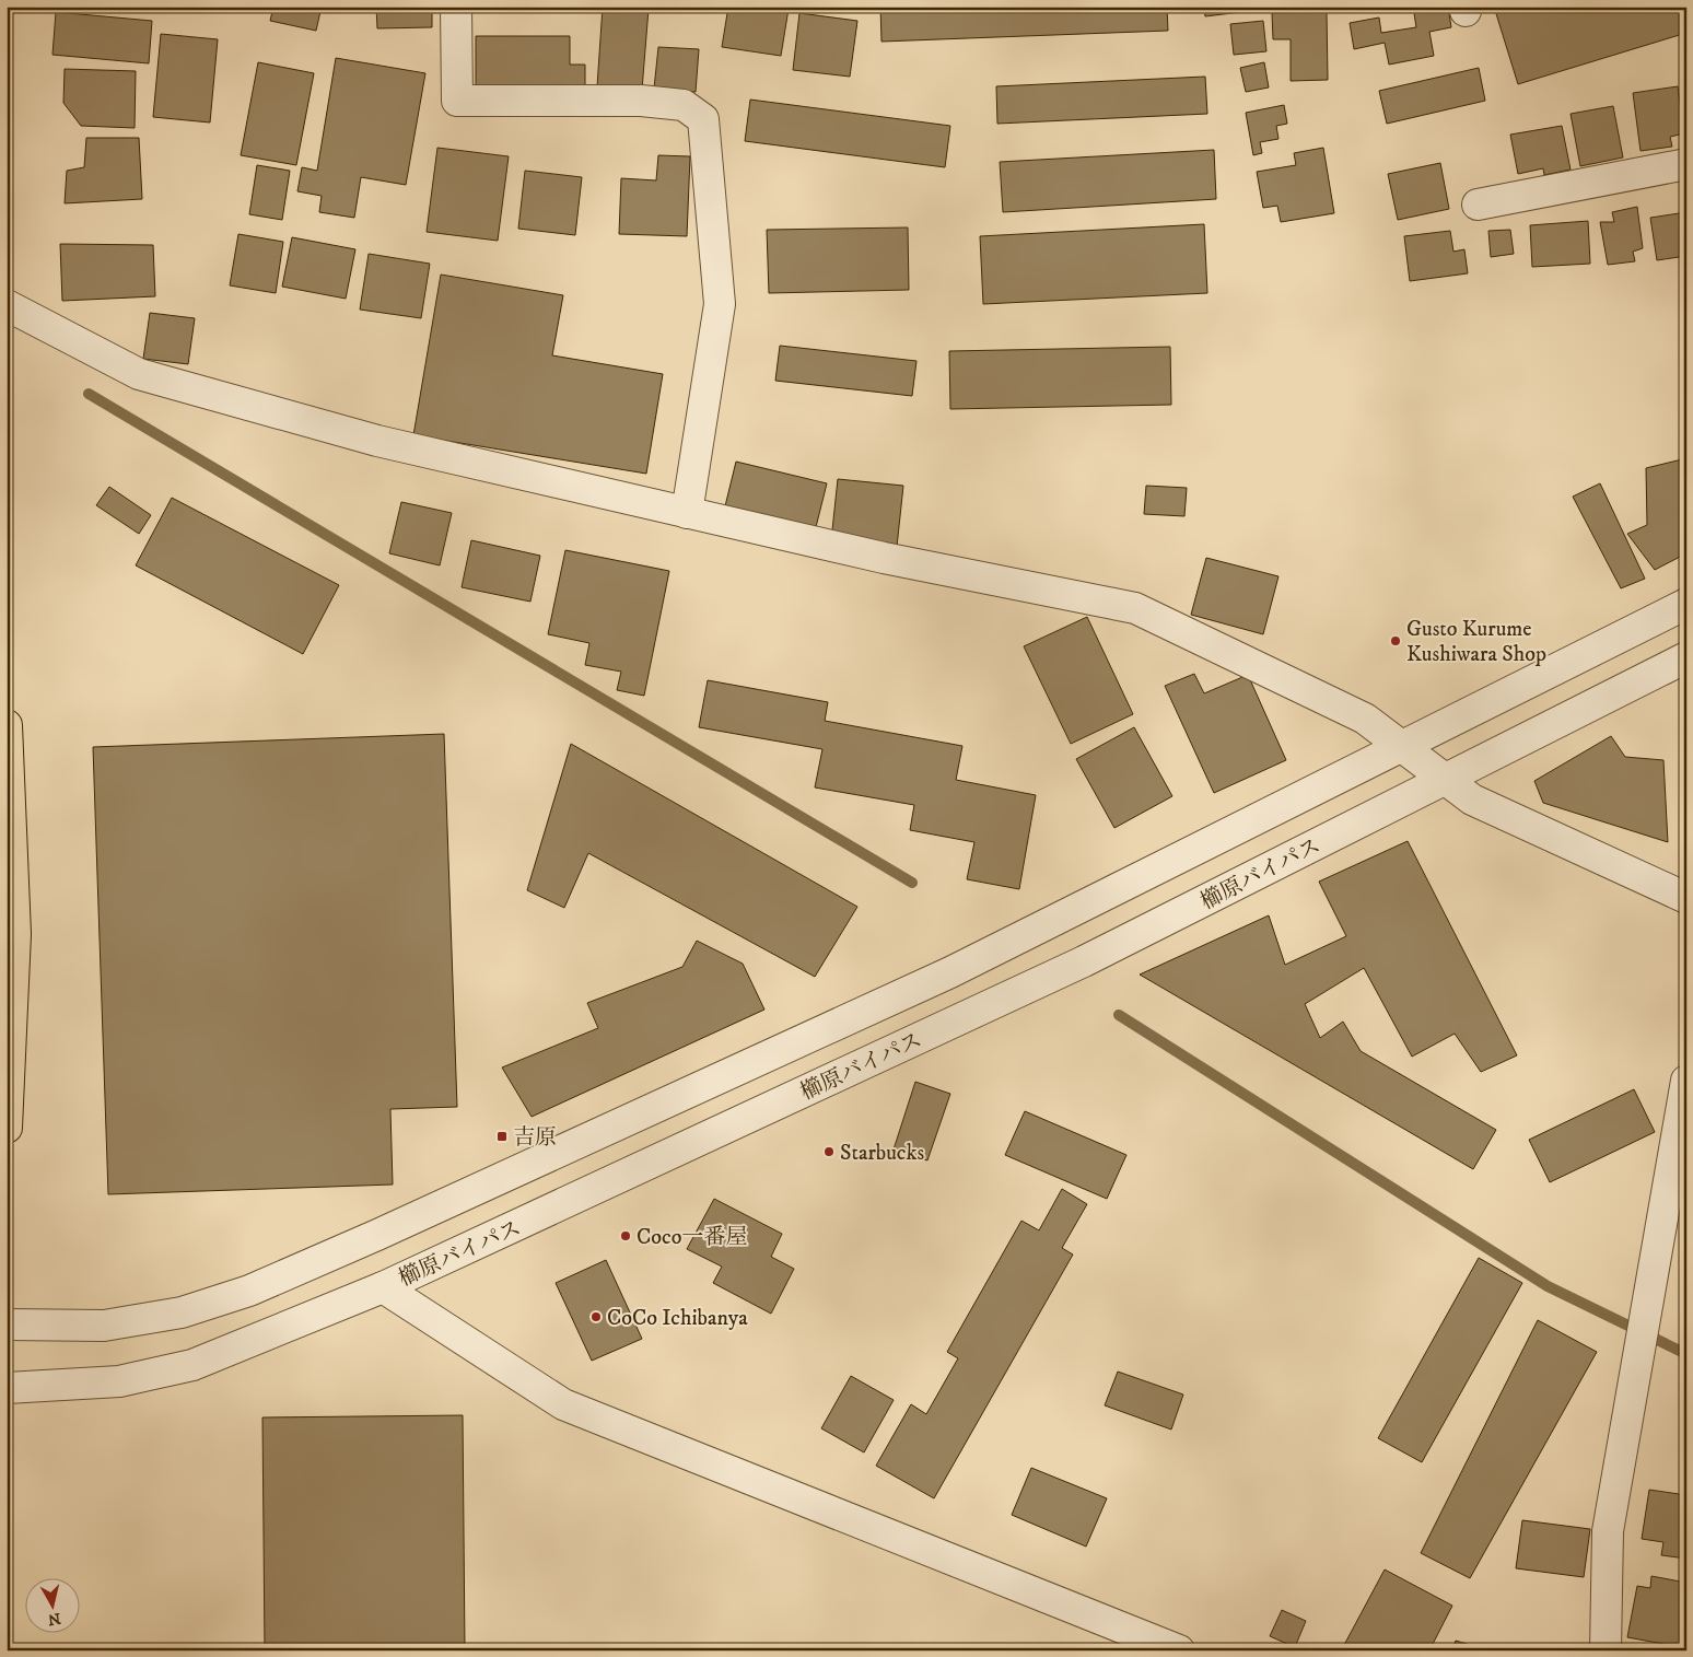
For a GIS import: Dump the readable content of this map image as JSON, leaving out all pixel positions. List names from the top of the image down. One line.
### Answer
{"streets":{"street":["櫛原バイパス"]},"places":{"other":["Gusto Kurume Kushiwara Shop","Starbucks","Coco一番屋","CoCo Ichibanya"],"transit":["吉原"]},"north":"bottom"}
